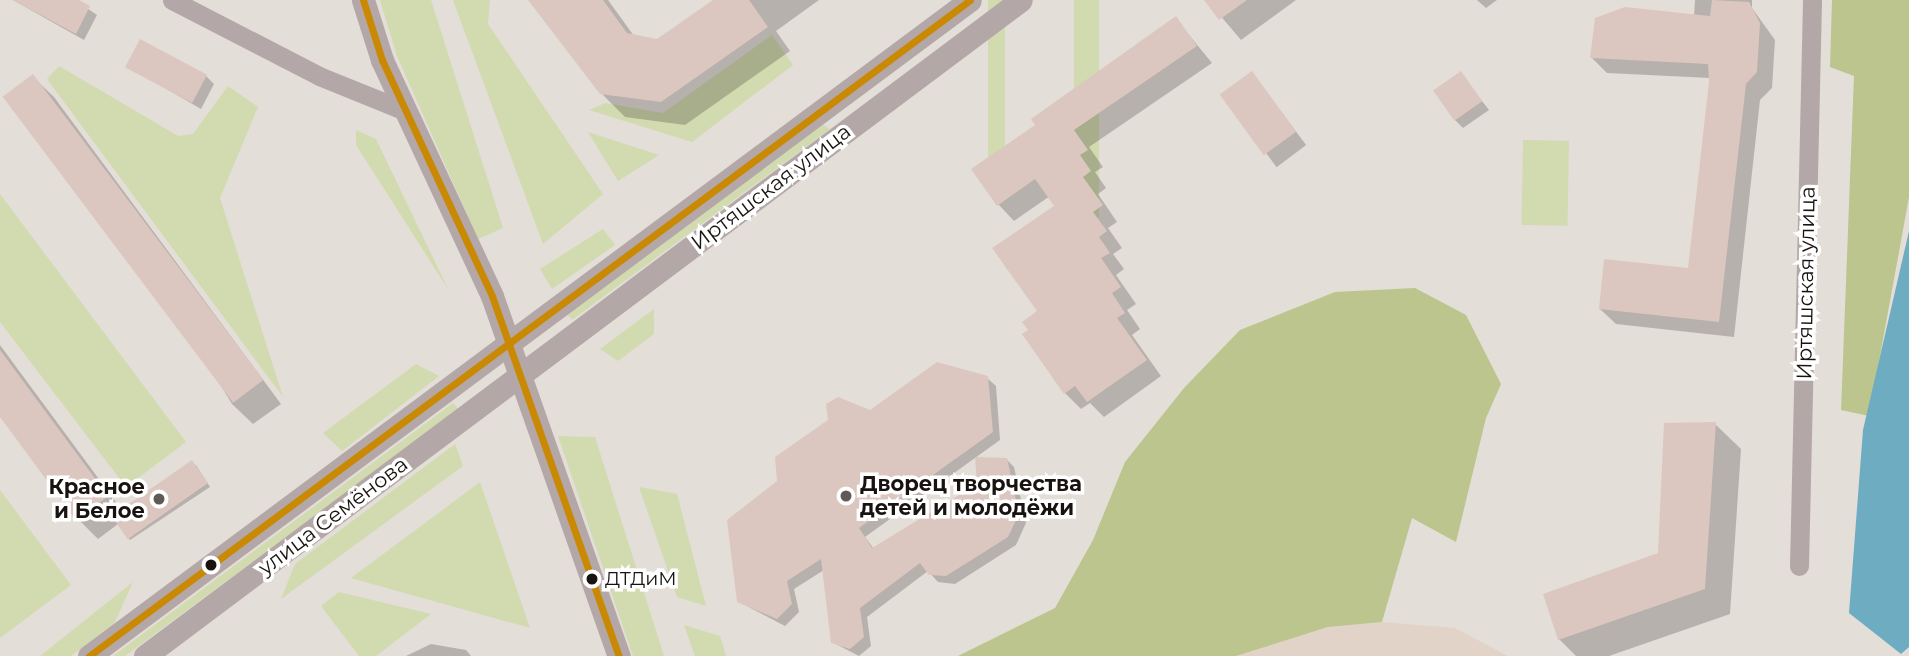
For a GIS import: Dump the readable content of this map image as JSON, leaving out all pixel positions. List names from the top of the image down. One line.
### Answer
{"streets":{"street":["Иртяшская улица","улица Семёнова"]},"crossings":[["Иртяшская улица","улица Семёнова"]],"places":["Дворец творчества детей и молодёжи","Красное и Белое","ДТДиМ"]}
